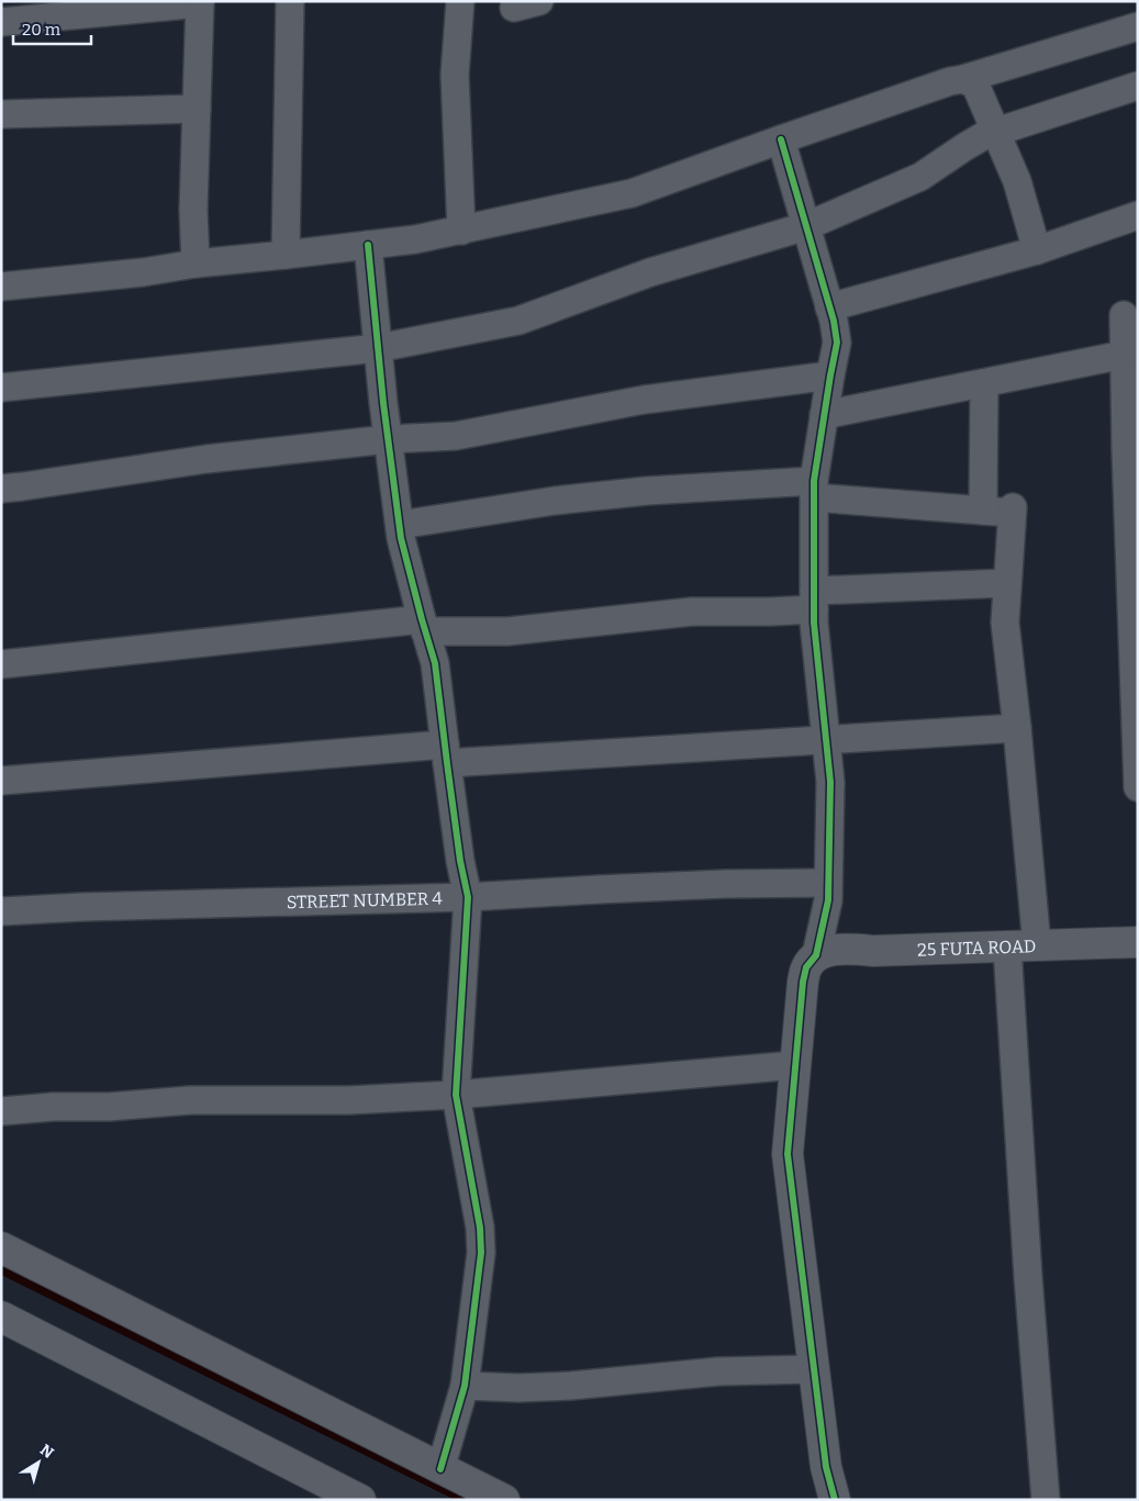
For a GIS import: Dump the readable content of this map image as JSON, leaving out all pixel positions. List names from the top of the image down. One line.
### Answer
{"streets":{"street":["STREET NUMBER 4","25 FUTA ROAD"]},"scale_bar":"20 m","north":"top right"}
